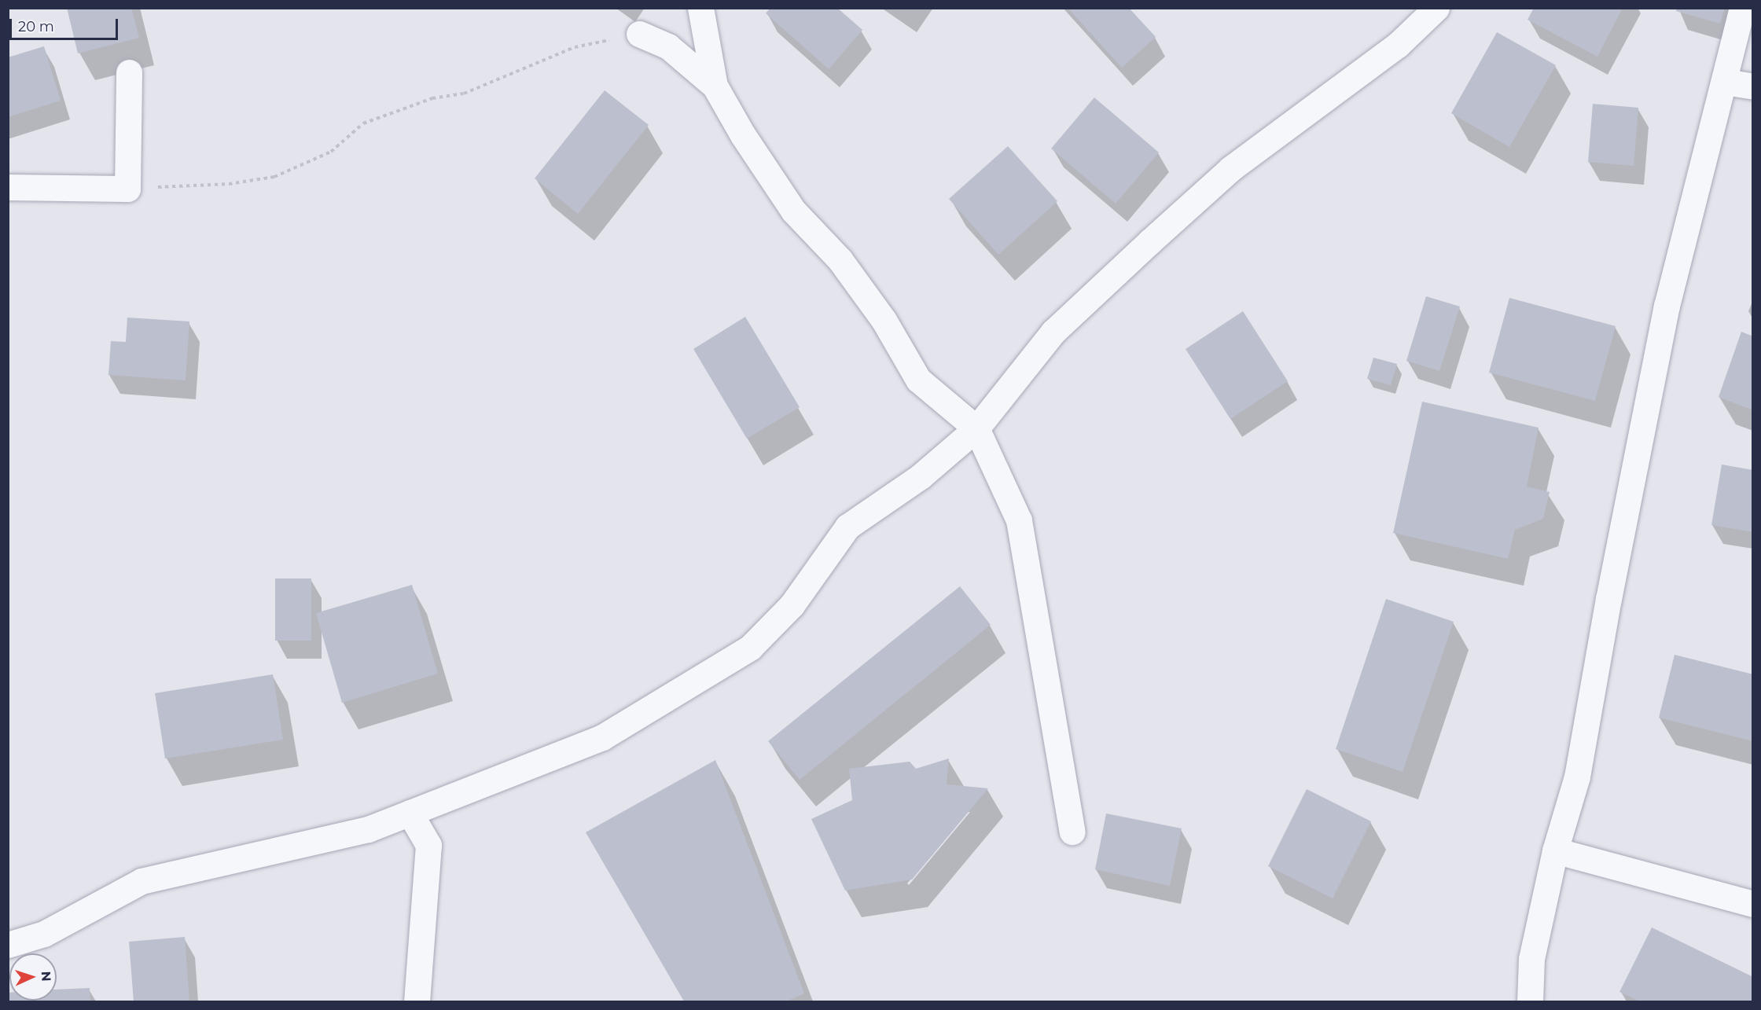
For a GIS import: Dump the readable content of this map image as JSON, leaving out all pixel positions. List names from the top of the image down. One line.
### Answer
{"scale_bar":"20 m","north":"right"}
